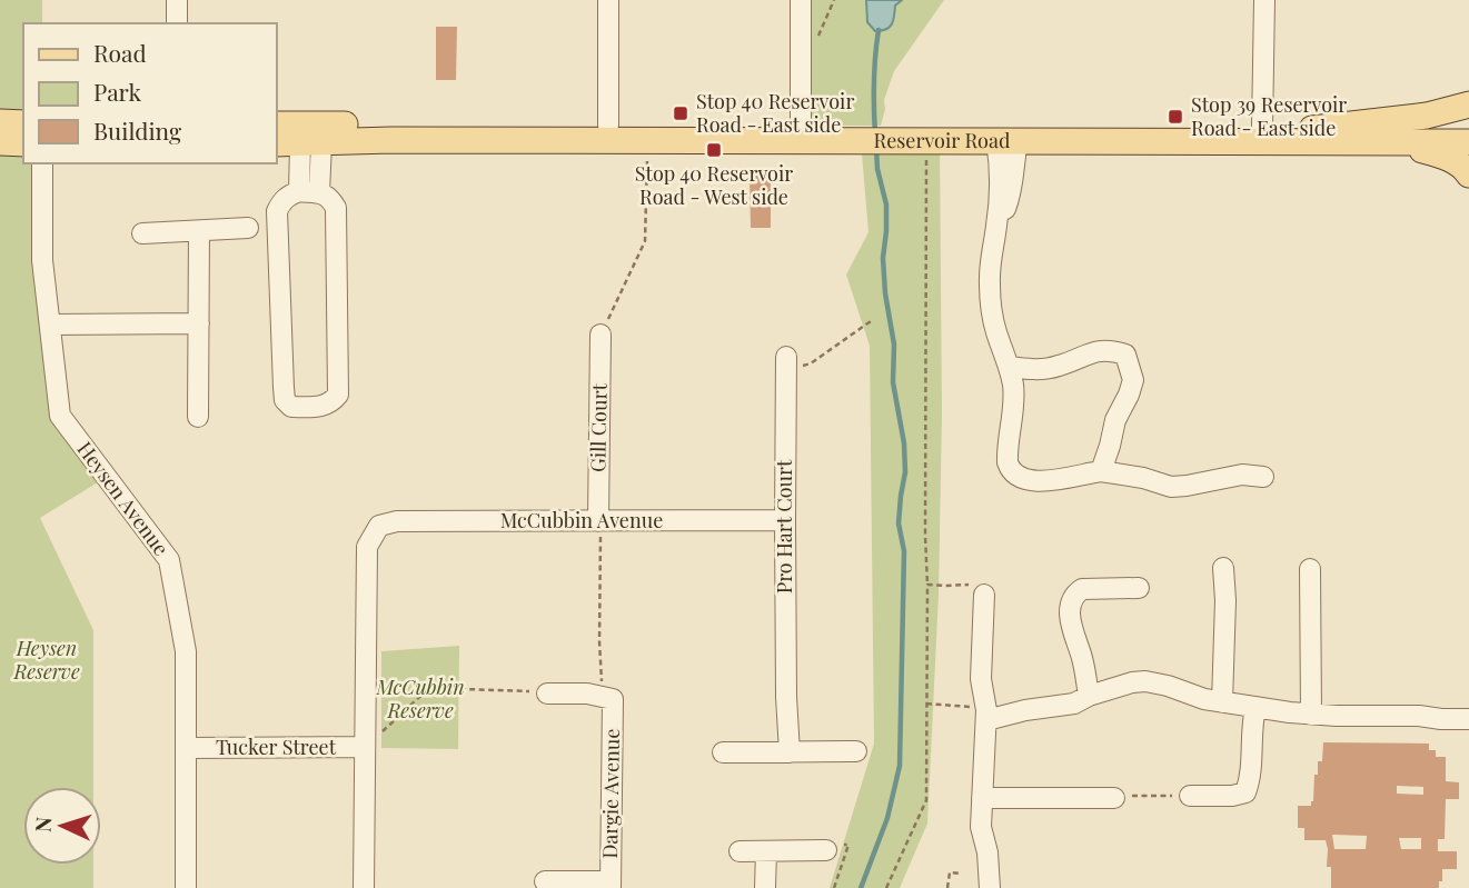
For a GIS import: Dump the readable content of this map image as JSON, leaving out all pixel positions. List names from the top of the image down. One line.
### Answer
{"streets":{"main road":["Reservoir Road"],"street":["Gill Court","Heysen Avenue","McCubbin Avenue","Pro Hart Court","Tucker Street","Dargie Avenue"]},"crossings":[["Gill Court","McCubbin Avenue"],["Heysen Avenue","Tucker Street"],["McCubbin Avenue","Pro Hart Court"],["McCubbin Avenue","Tucker Street"]],"parks":["Heysen Reserve","McCubbin Reserve"],"places":{"transit":["Stop 40 Reservoir Road - East side","Stop 39 Reservoir Road - East side","Stop 40 Reservoir Road - West side"]},"legend":["Road","Park","Building"],"north":"left"}
